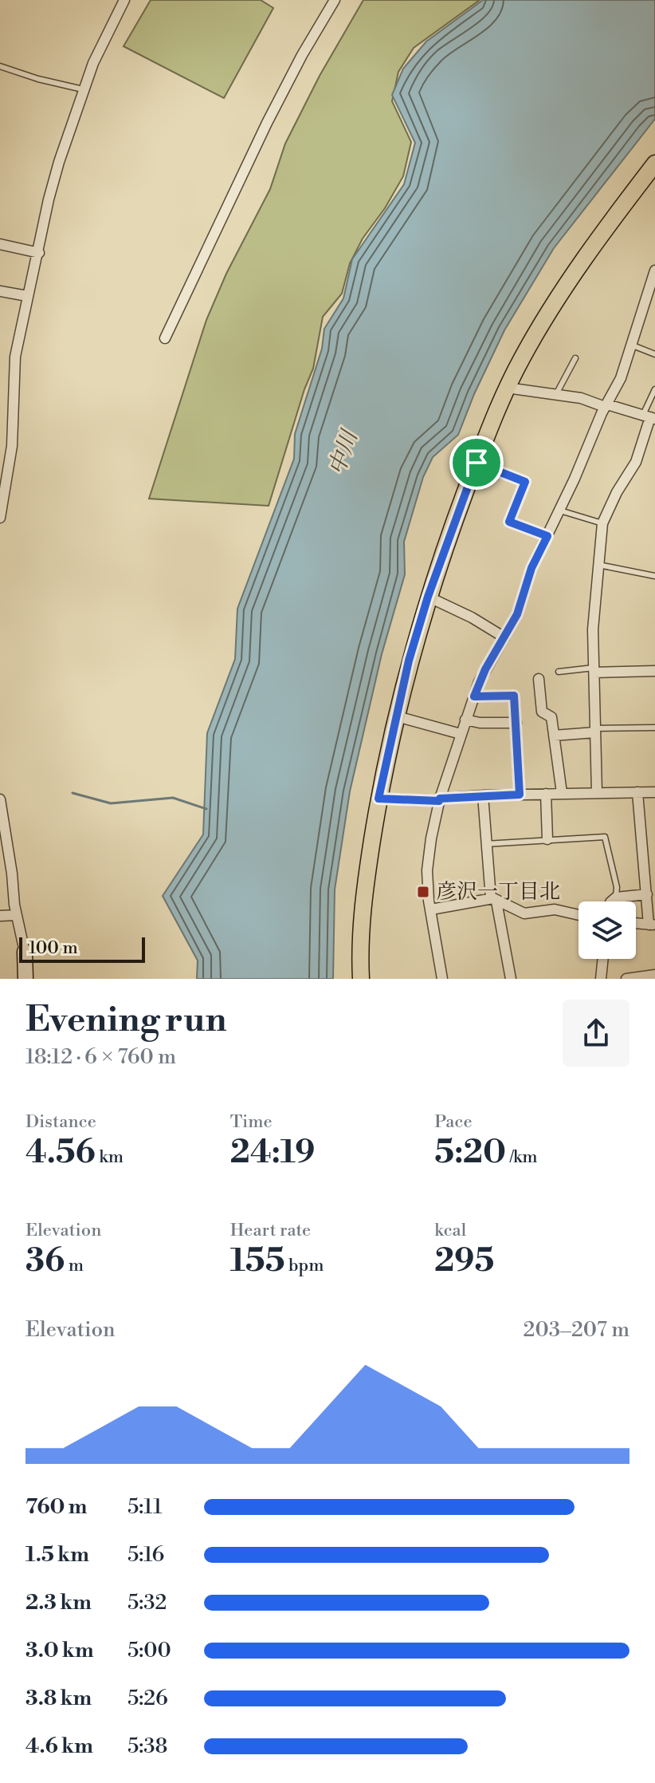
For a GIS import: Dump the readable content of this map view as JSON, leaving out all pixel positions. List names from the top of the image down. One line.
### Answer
{"water":["中川"],"places":{"transit":["彦沢一丁目北"]},"scale_bar":"100 m","page":{"scale":"100 m","heading":["Evening run","18:12 · 6 × 760 m"],"stats":[["Distance","4.56 km"],["Time","24:19"],["Pace","5:20 /km"],["Elevation","36 m"],["Heart rate","155 bpm"],["kcal","295"]],"chart":["Elevation","203–207 m"],"list":[{"name":"760 m","note":"5:11"},{"name":"1.5 km","note":"5:16"},{"name":"2.3 km","note":"5:32"},{"name":"3.0 km","note":"5:00"},{"name":"3.8 km","note":"5:26"},{"name":"4.6 km","note":"5:38"}]}}
